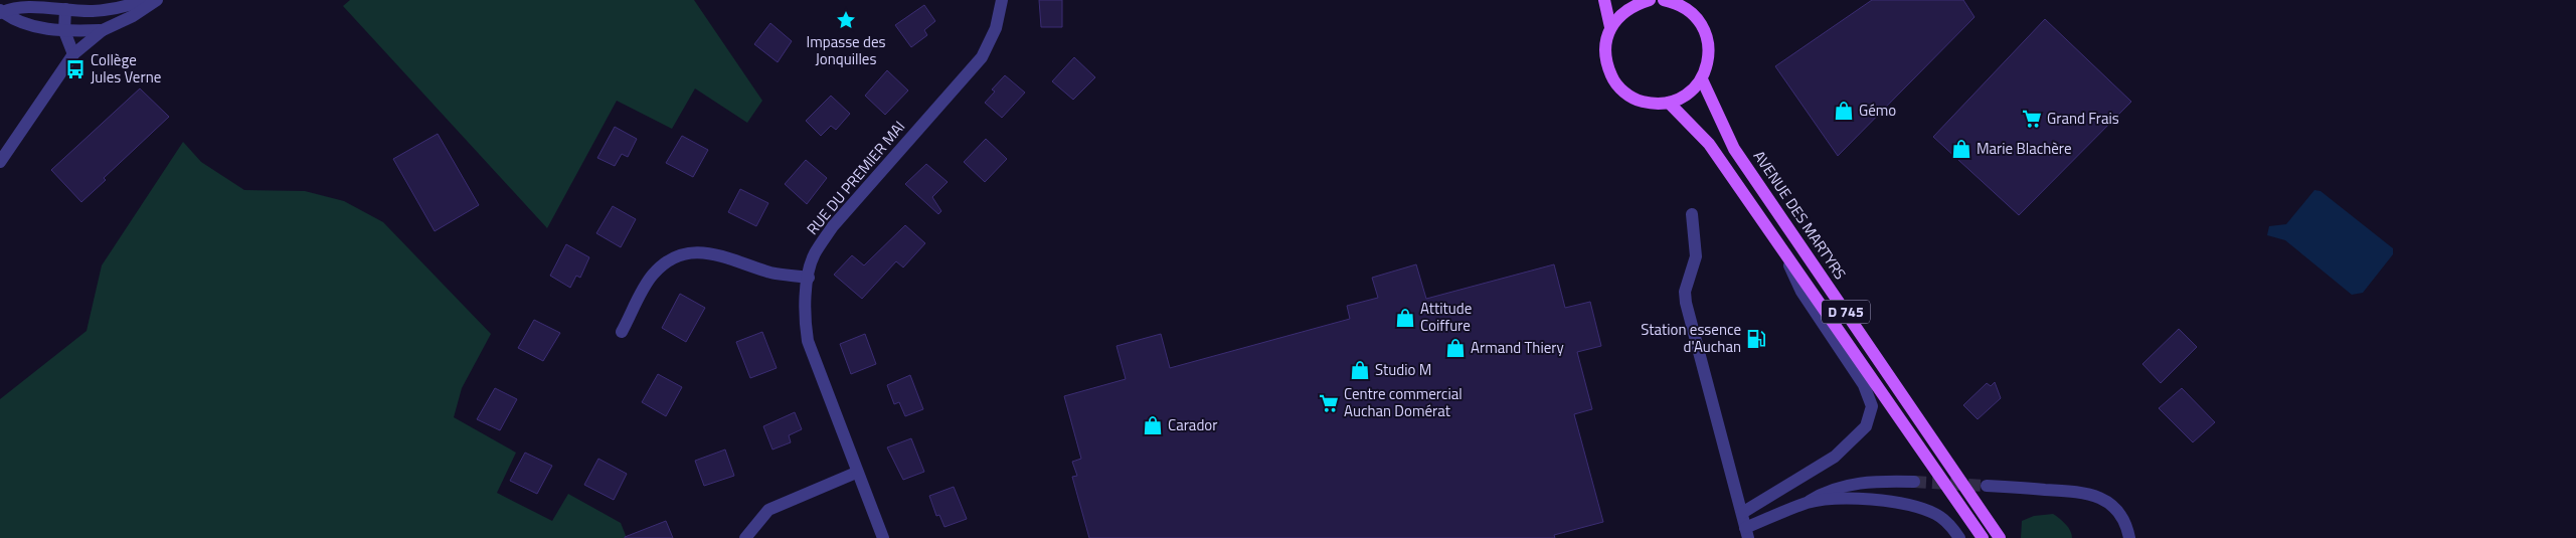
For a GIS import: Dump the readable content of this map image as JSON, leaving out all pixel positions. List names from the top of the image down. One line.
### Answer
{"streets":{"main road":["AVENUE DES MARTYRS","D 745"],"street":["RUE DU PREMIER MAI"]},"places":{"place":["Impasse des Jonquilles"],"bus stop":["Collège Jules Verne"],"shop":["Gémo","Marie Blachère","Attitude Coiffure","Armand Thiery","Studio M","Carador"],"supermarket":["Grand Frais","Centre commercial Auchan Domérat"],"fuel station":["Station essence d'Auchan"]}}
